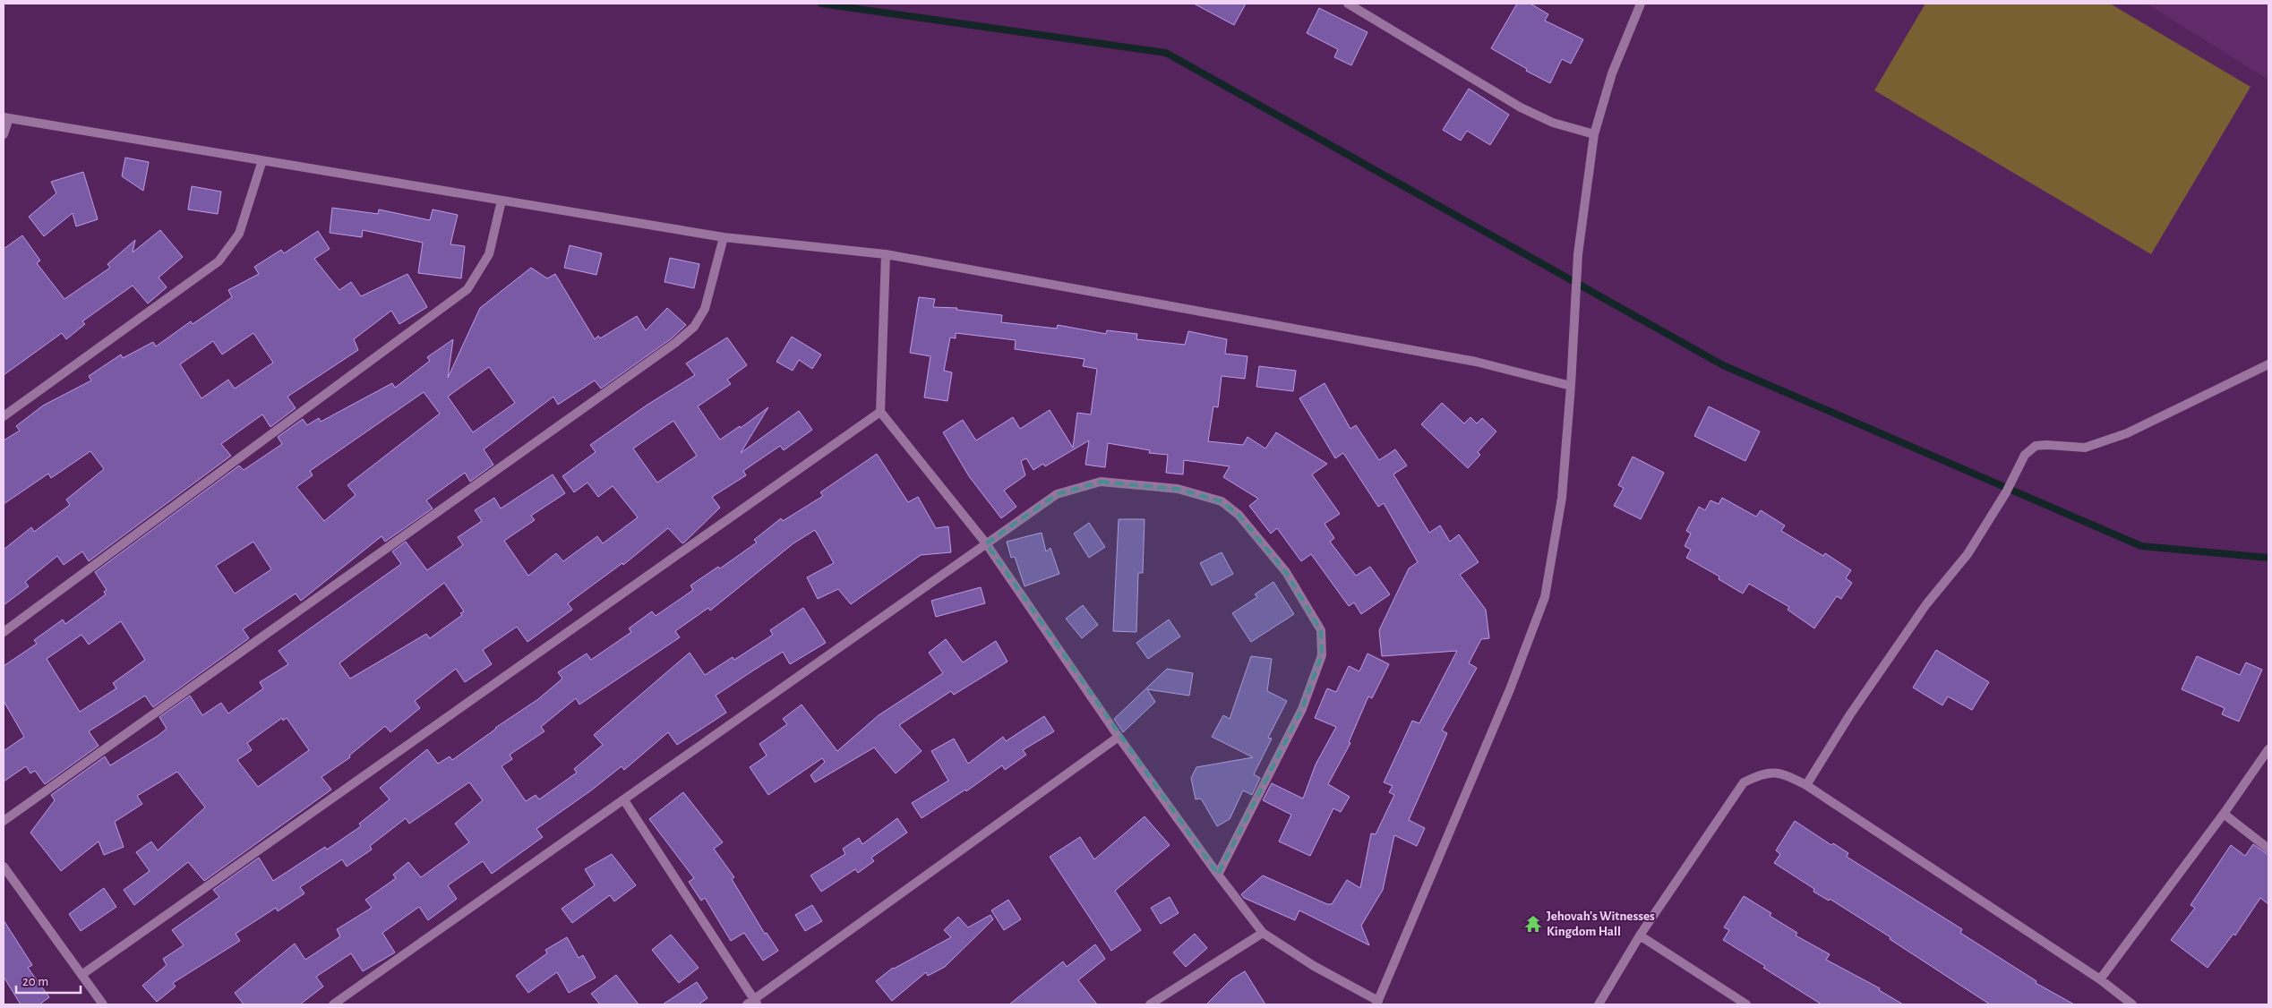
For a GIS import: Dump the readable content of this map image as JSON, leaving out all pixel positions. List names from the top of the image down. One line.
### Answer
{"places":{"temple":["Jehovah's Witnesses Kingdom Hall"]},"scale_bar":"20 m"}
